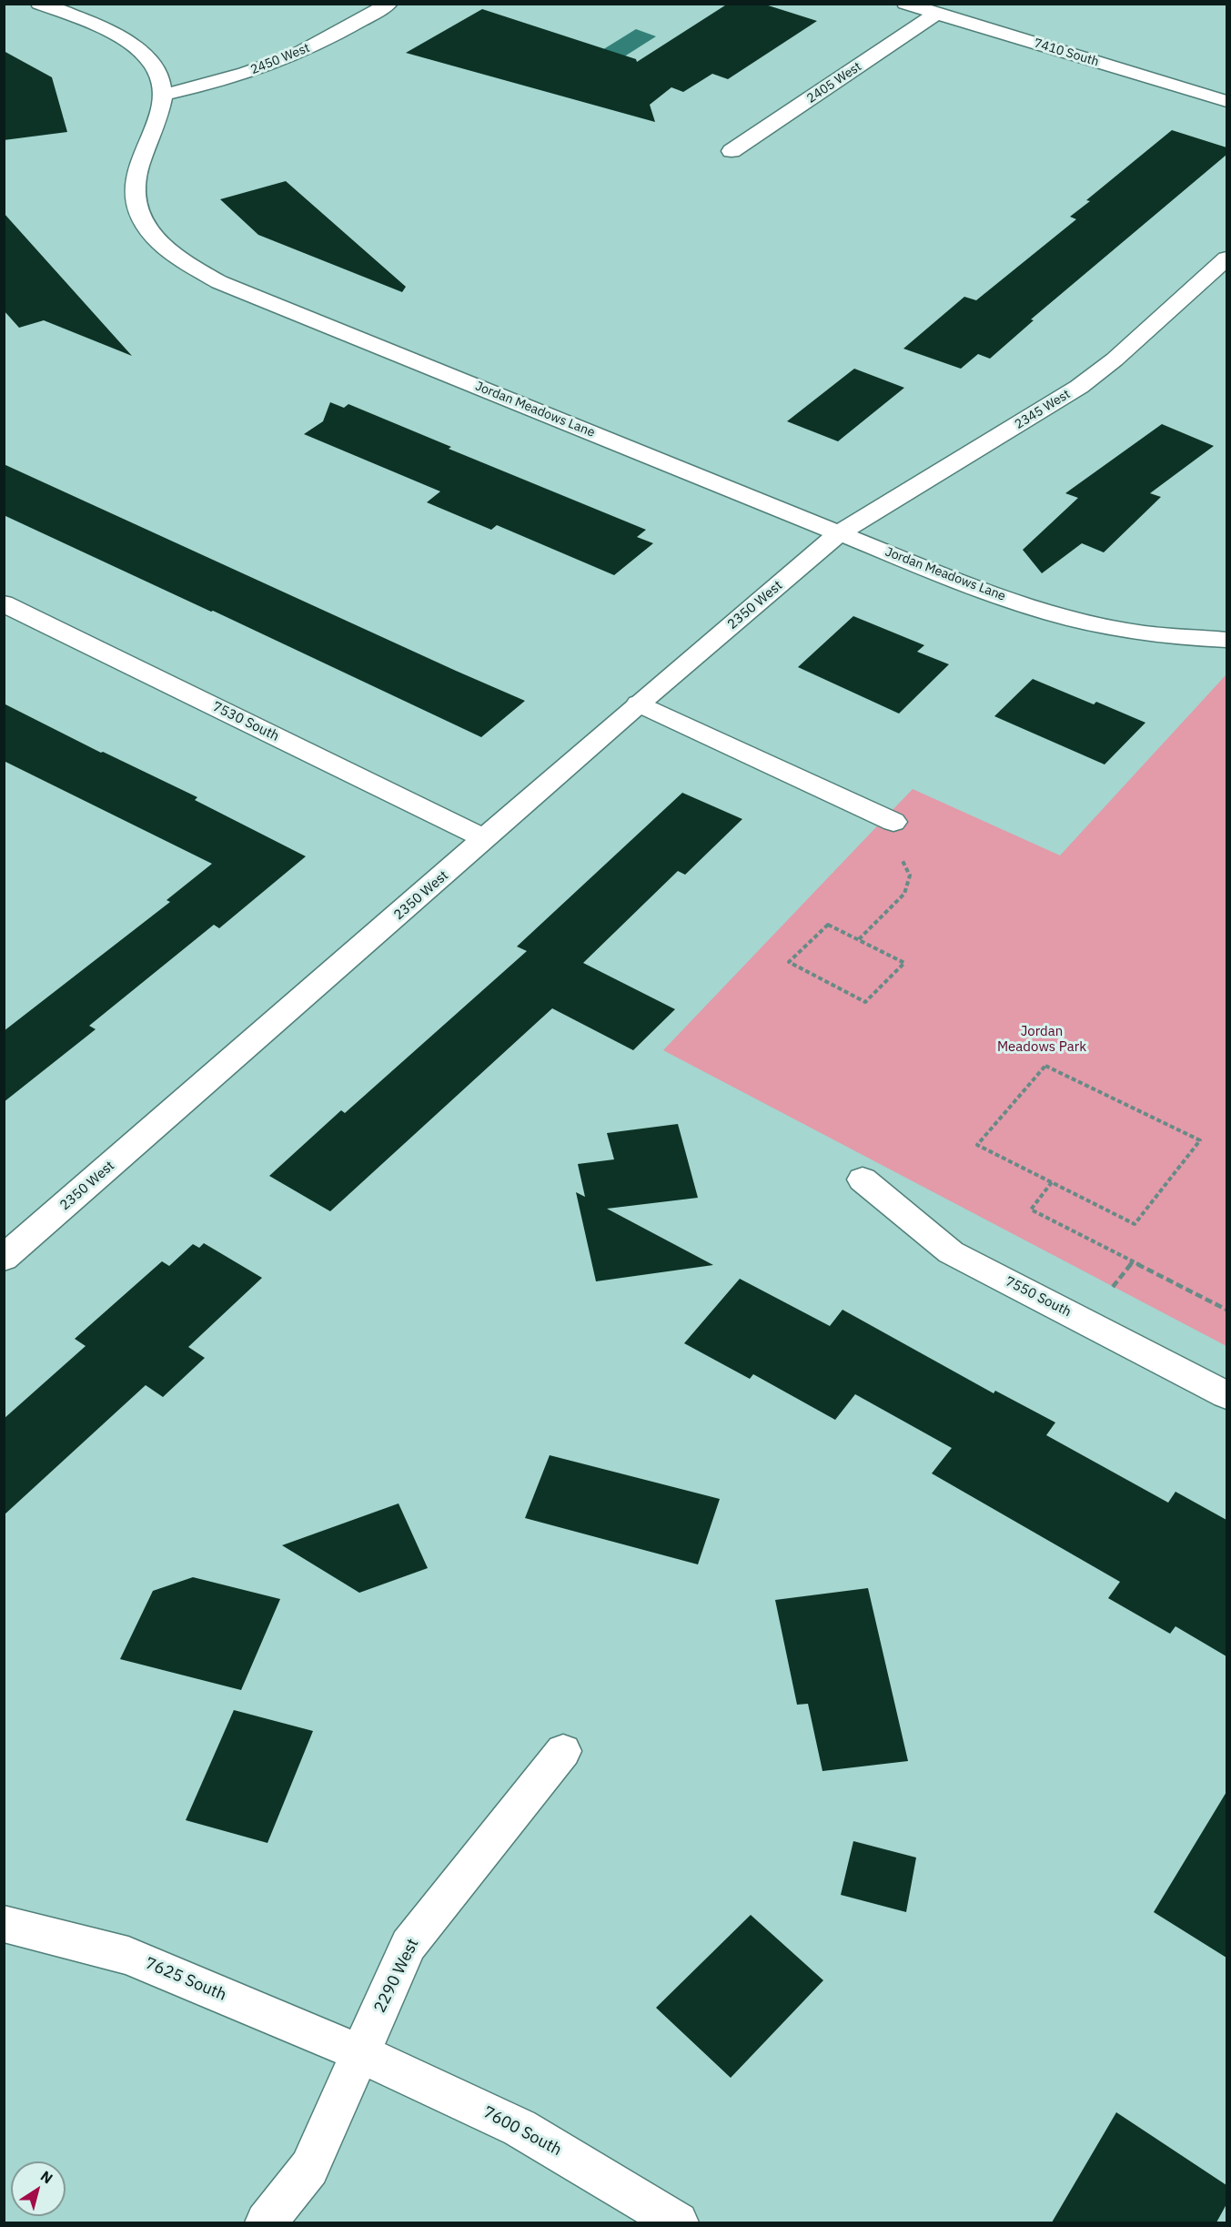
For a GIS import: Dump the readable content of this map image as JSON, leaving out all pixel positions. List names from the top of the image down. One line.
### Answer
{"streets":{"street":["7410 South","2450 West","2405 West","Jordan Meadows Lane","2345 West","2350 West","7530 South","7550 South","2290 West","7625 South","7600 South"]},"crossings":[["7410 South","2405 West"],["2450 West","Jordan Meadows Lane"],["Jordan Meadows Lane","2345 West"],["Jordan Meadows Lane","2350 West"],["2345 West","2350 West"],["2350 West","7530 South"],["2290 West","7625 South"],["2290 West","7600 South"],["7625 South","7600 South"]],"parks":["Jordan Meadows Park"],"north":"top right"}
